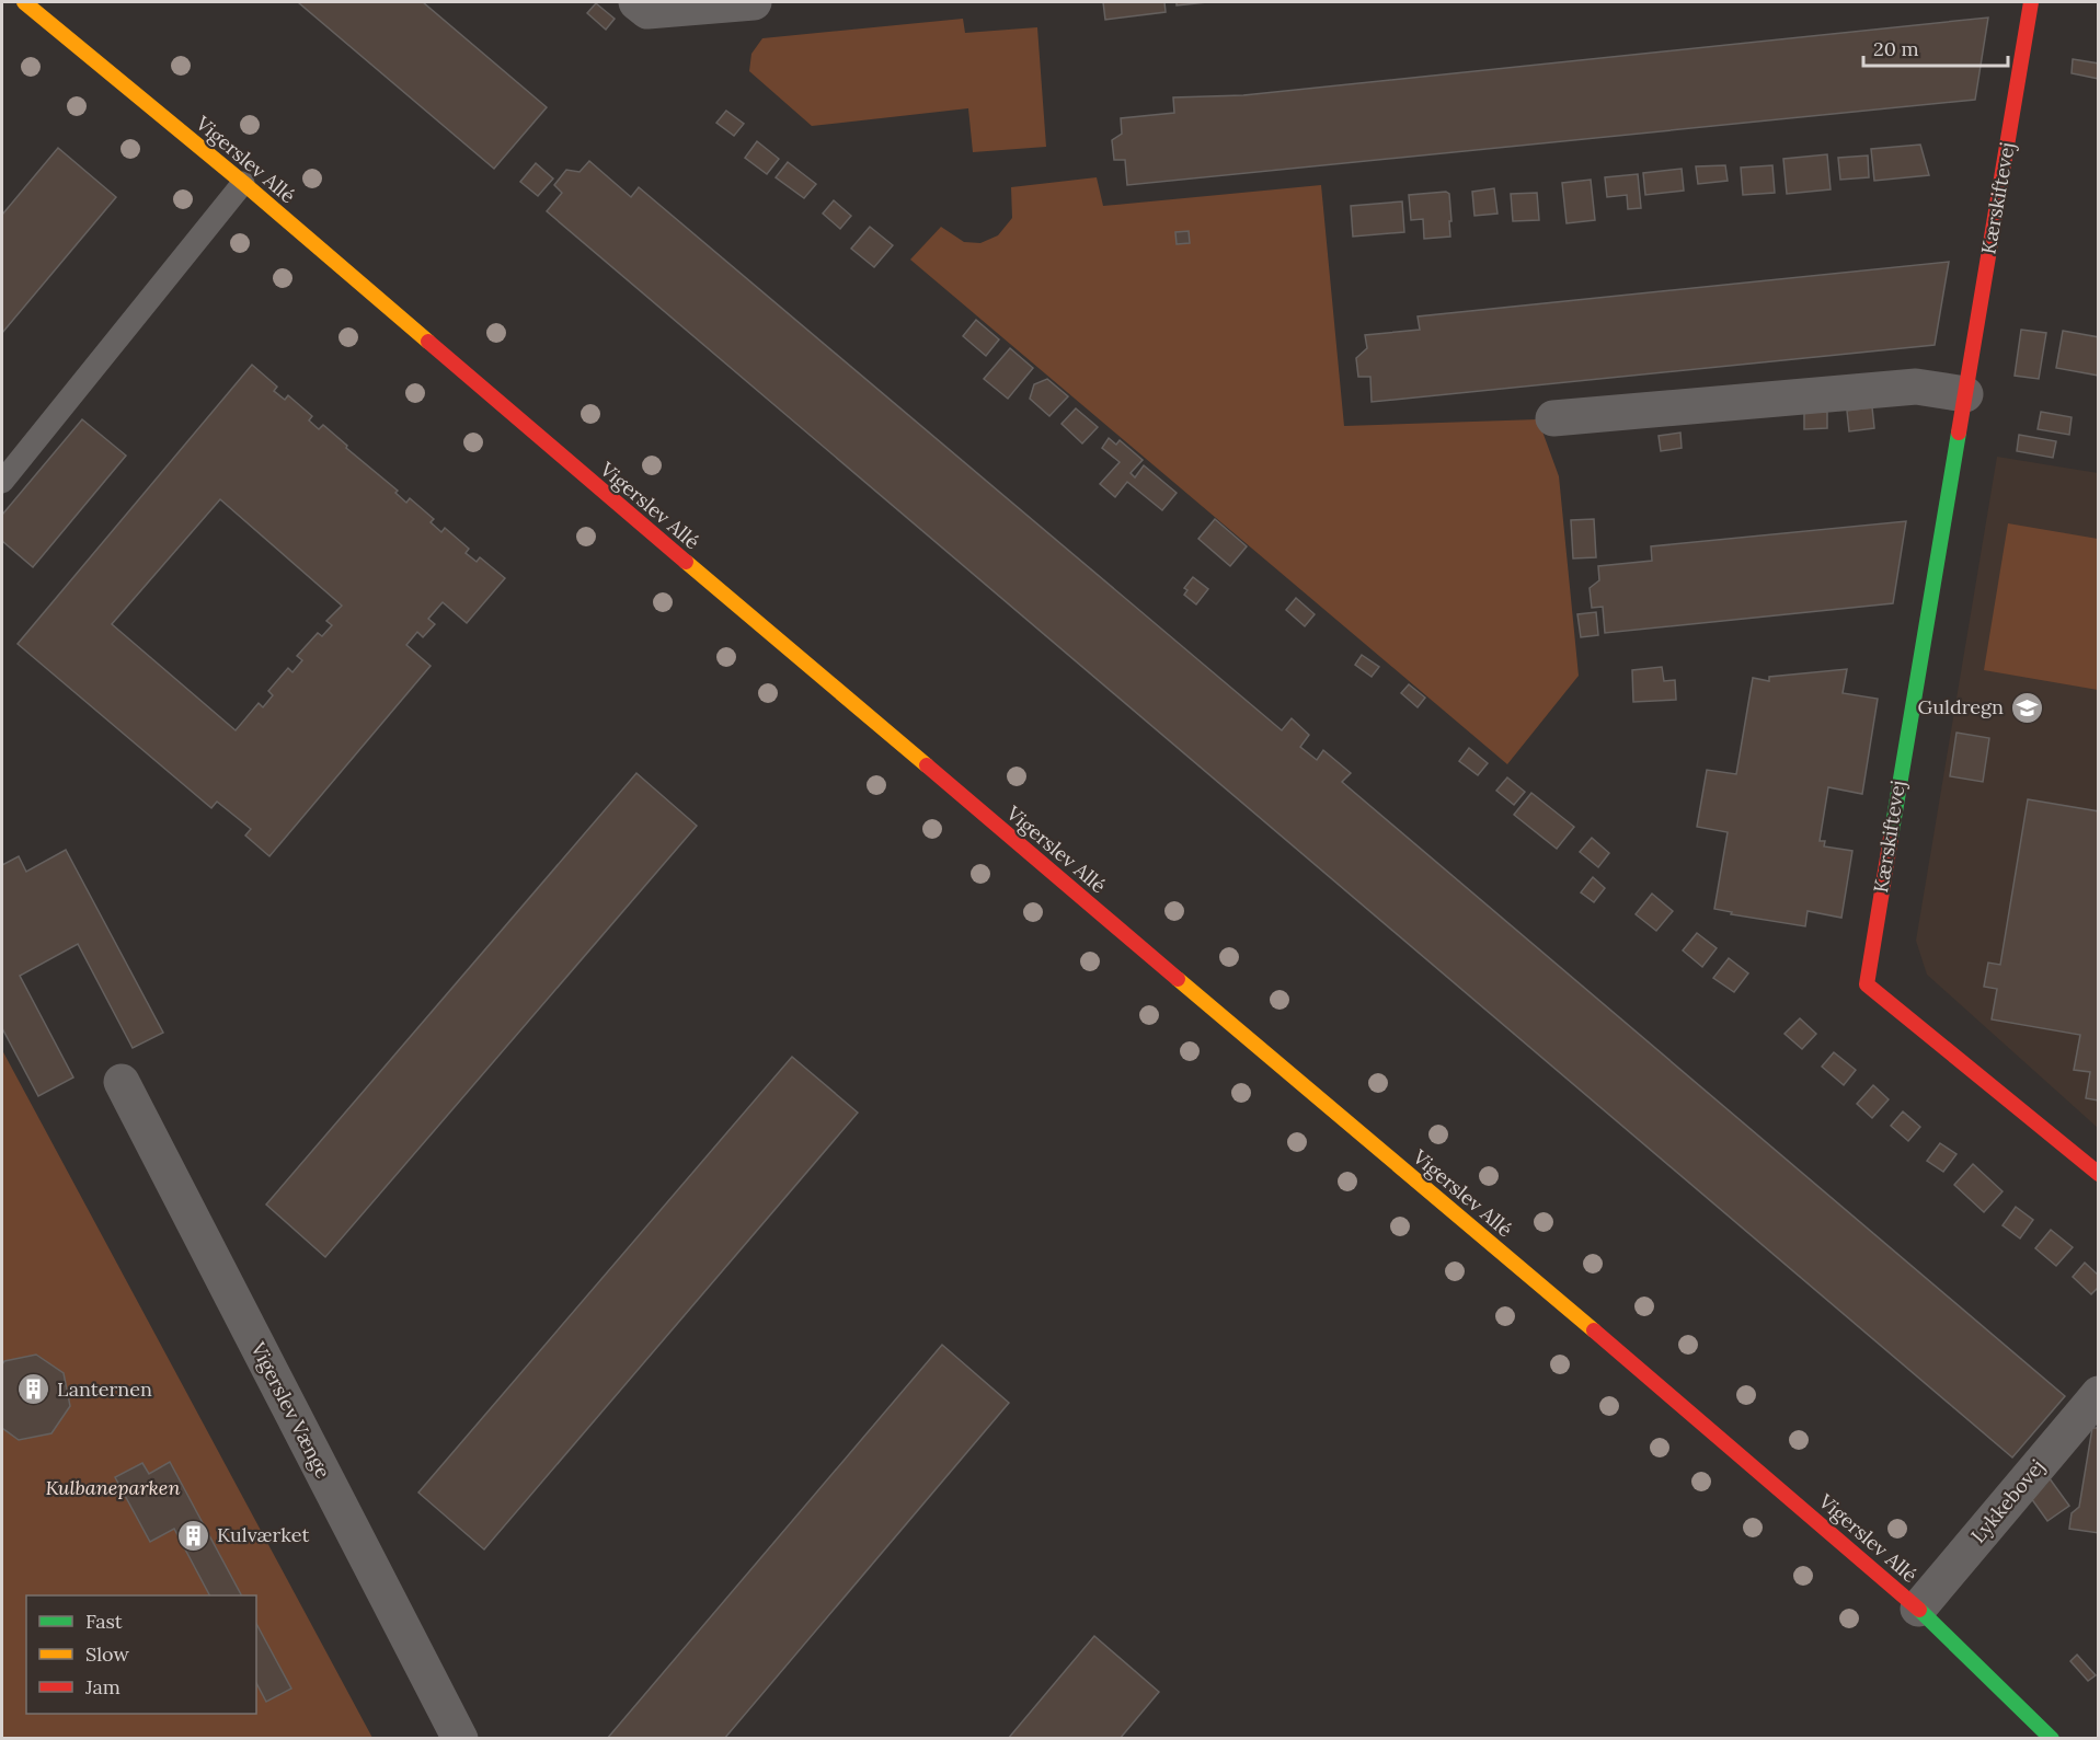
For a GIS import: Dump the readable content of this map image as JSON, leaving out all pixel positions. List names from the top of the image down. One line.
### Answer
{"streets":{"street":["Vigerslev Allé","Kærskiftevej","Vigerslev Vænge","Lykkebovej"]},"crossings":[["Vigerslev Allé","Lykkebovej"]],"parks":["Kulbaneparken"],"places":{"school or university":["Guldregn"],"building":["Lanternen","Kulværket"]},"legend":["Fast","Slow","Jam"],"scale_bar":"20 m"}
